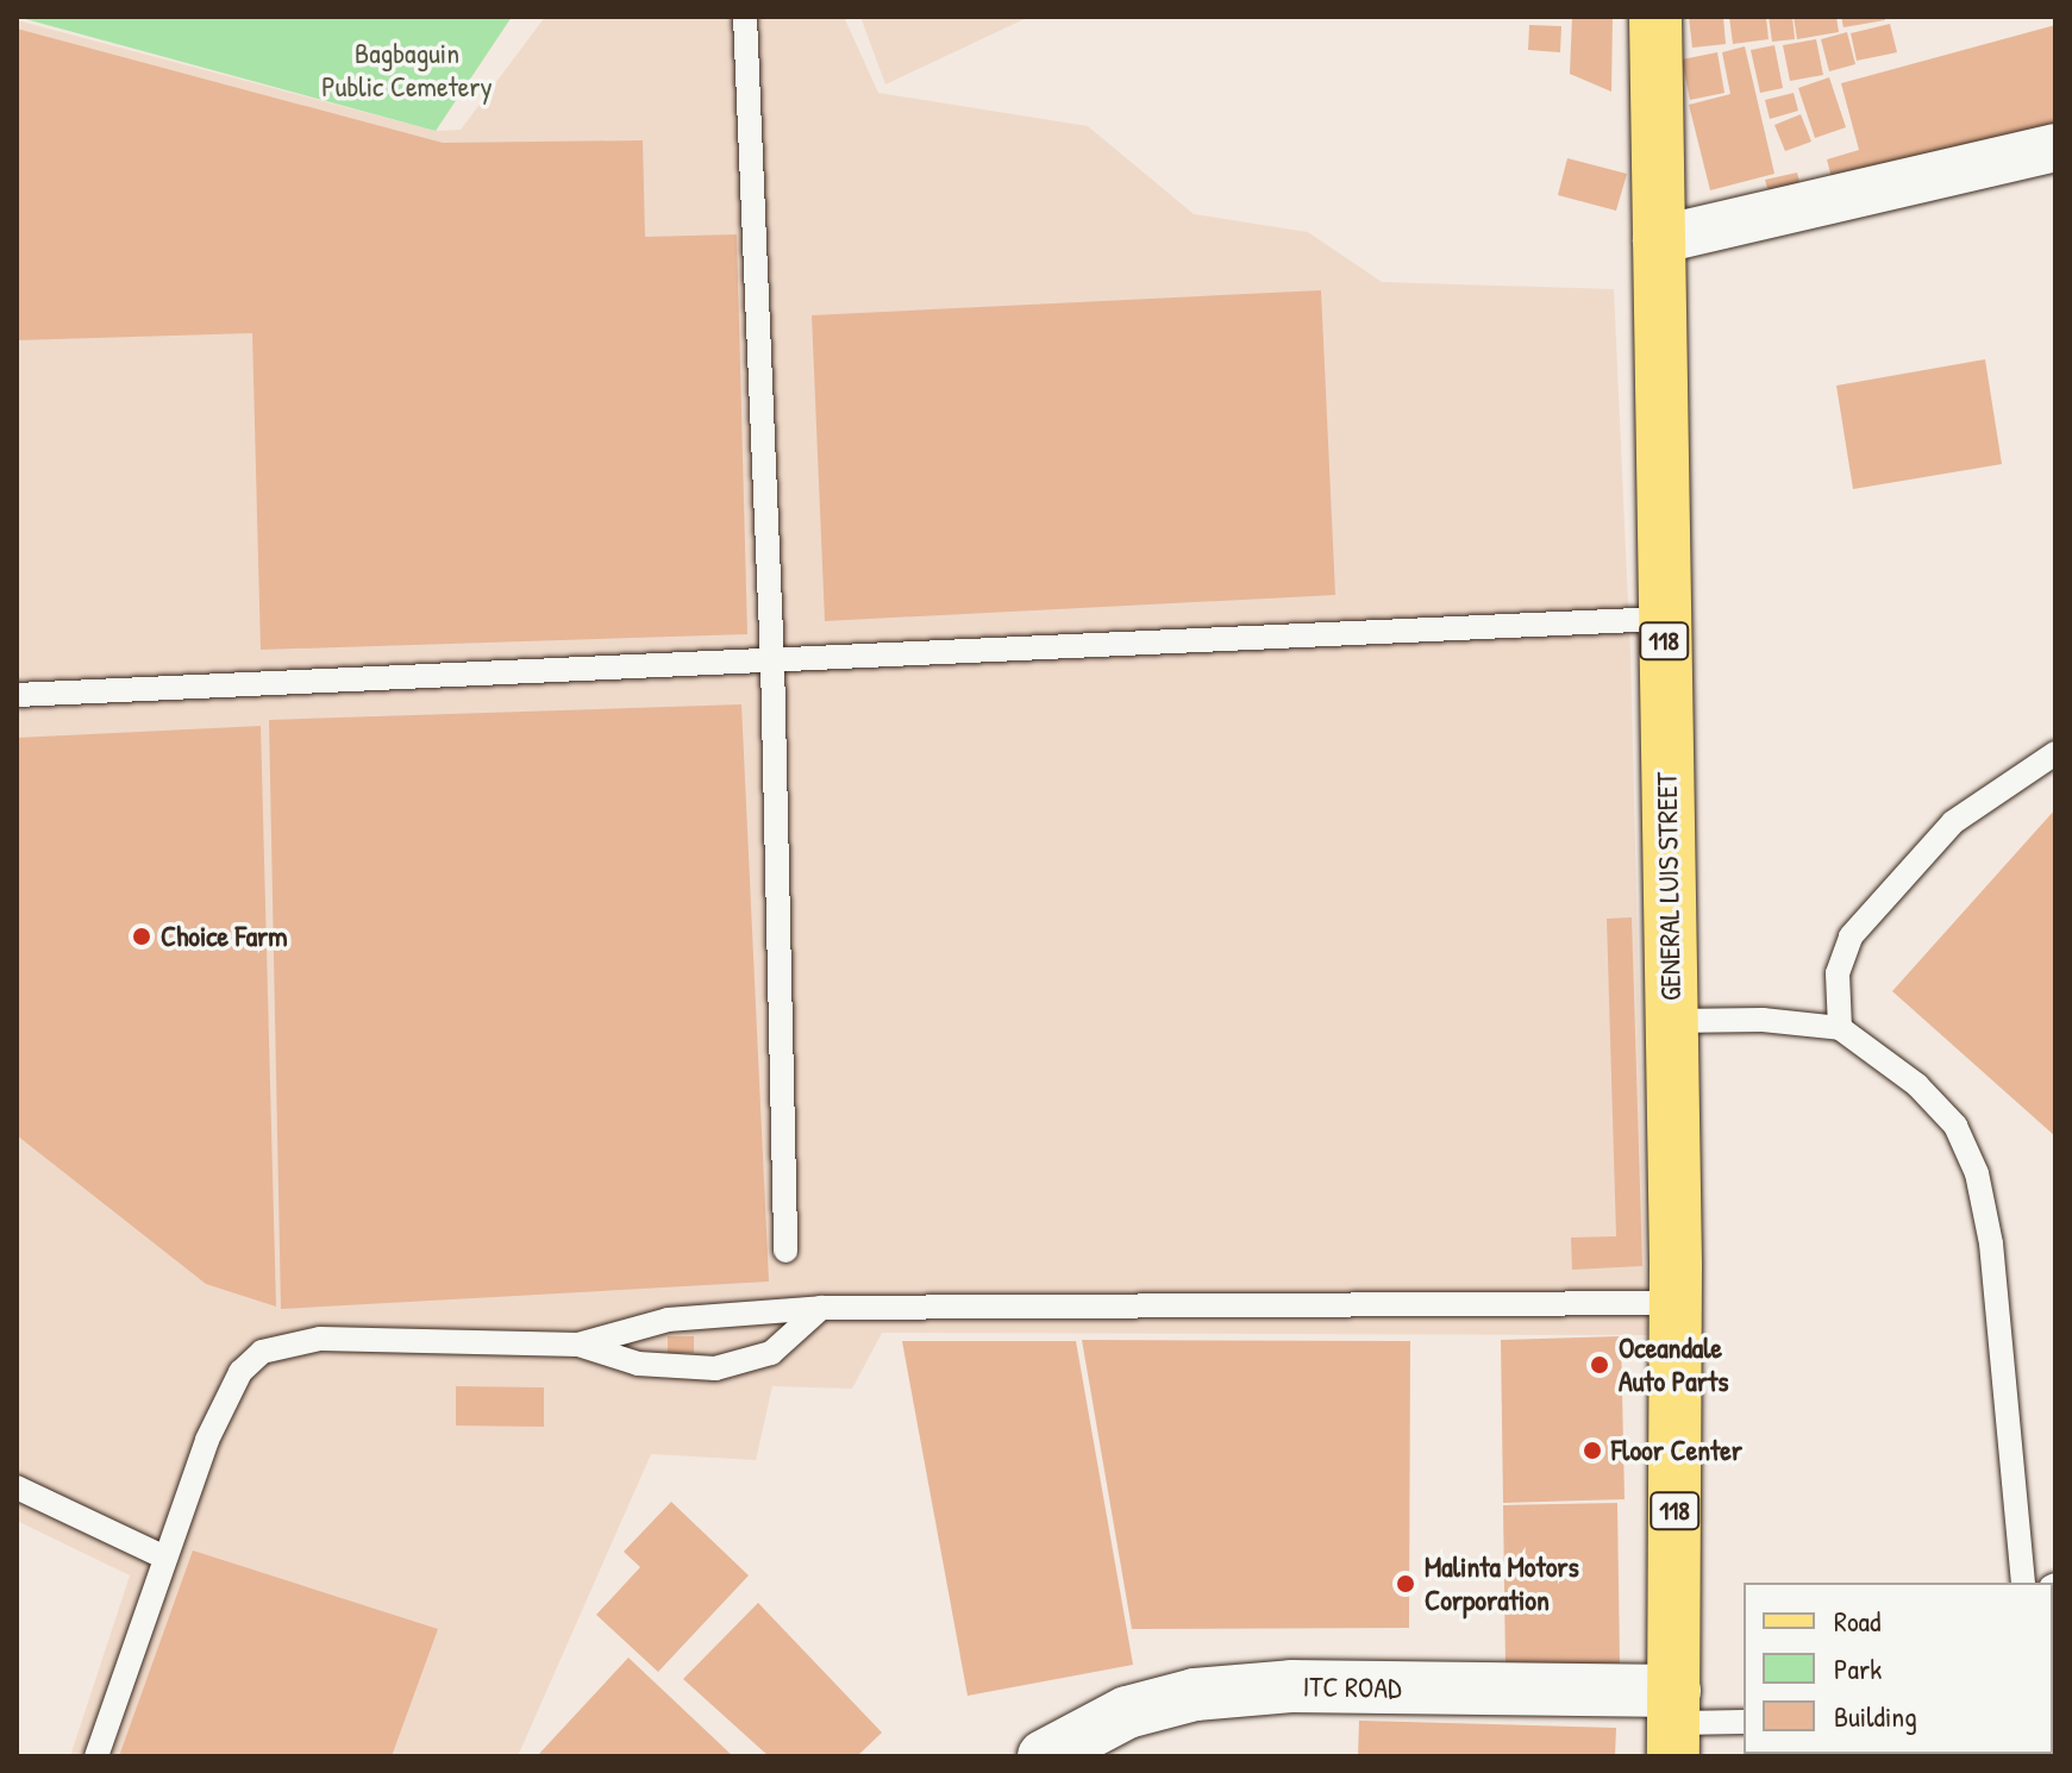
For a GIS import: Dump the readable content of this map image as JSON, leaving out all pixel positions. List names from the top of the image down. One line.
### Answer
{"streets":{"main road":["118","GENERAL LUIS STREET"],"street":["ITC ROAD"]},"crossings":[["GENERAL LUIS STREET","ITC ROAD"]],"parks":["Bagbaguin Public Cemetery"],"places":["Choice Farm","Oceandale Auto Parts","Floor Center","Malinta Motors Corporation"],"legend":["Road","Park","Building"]}
